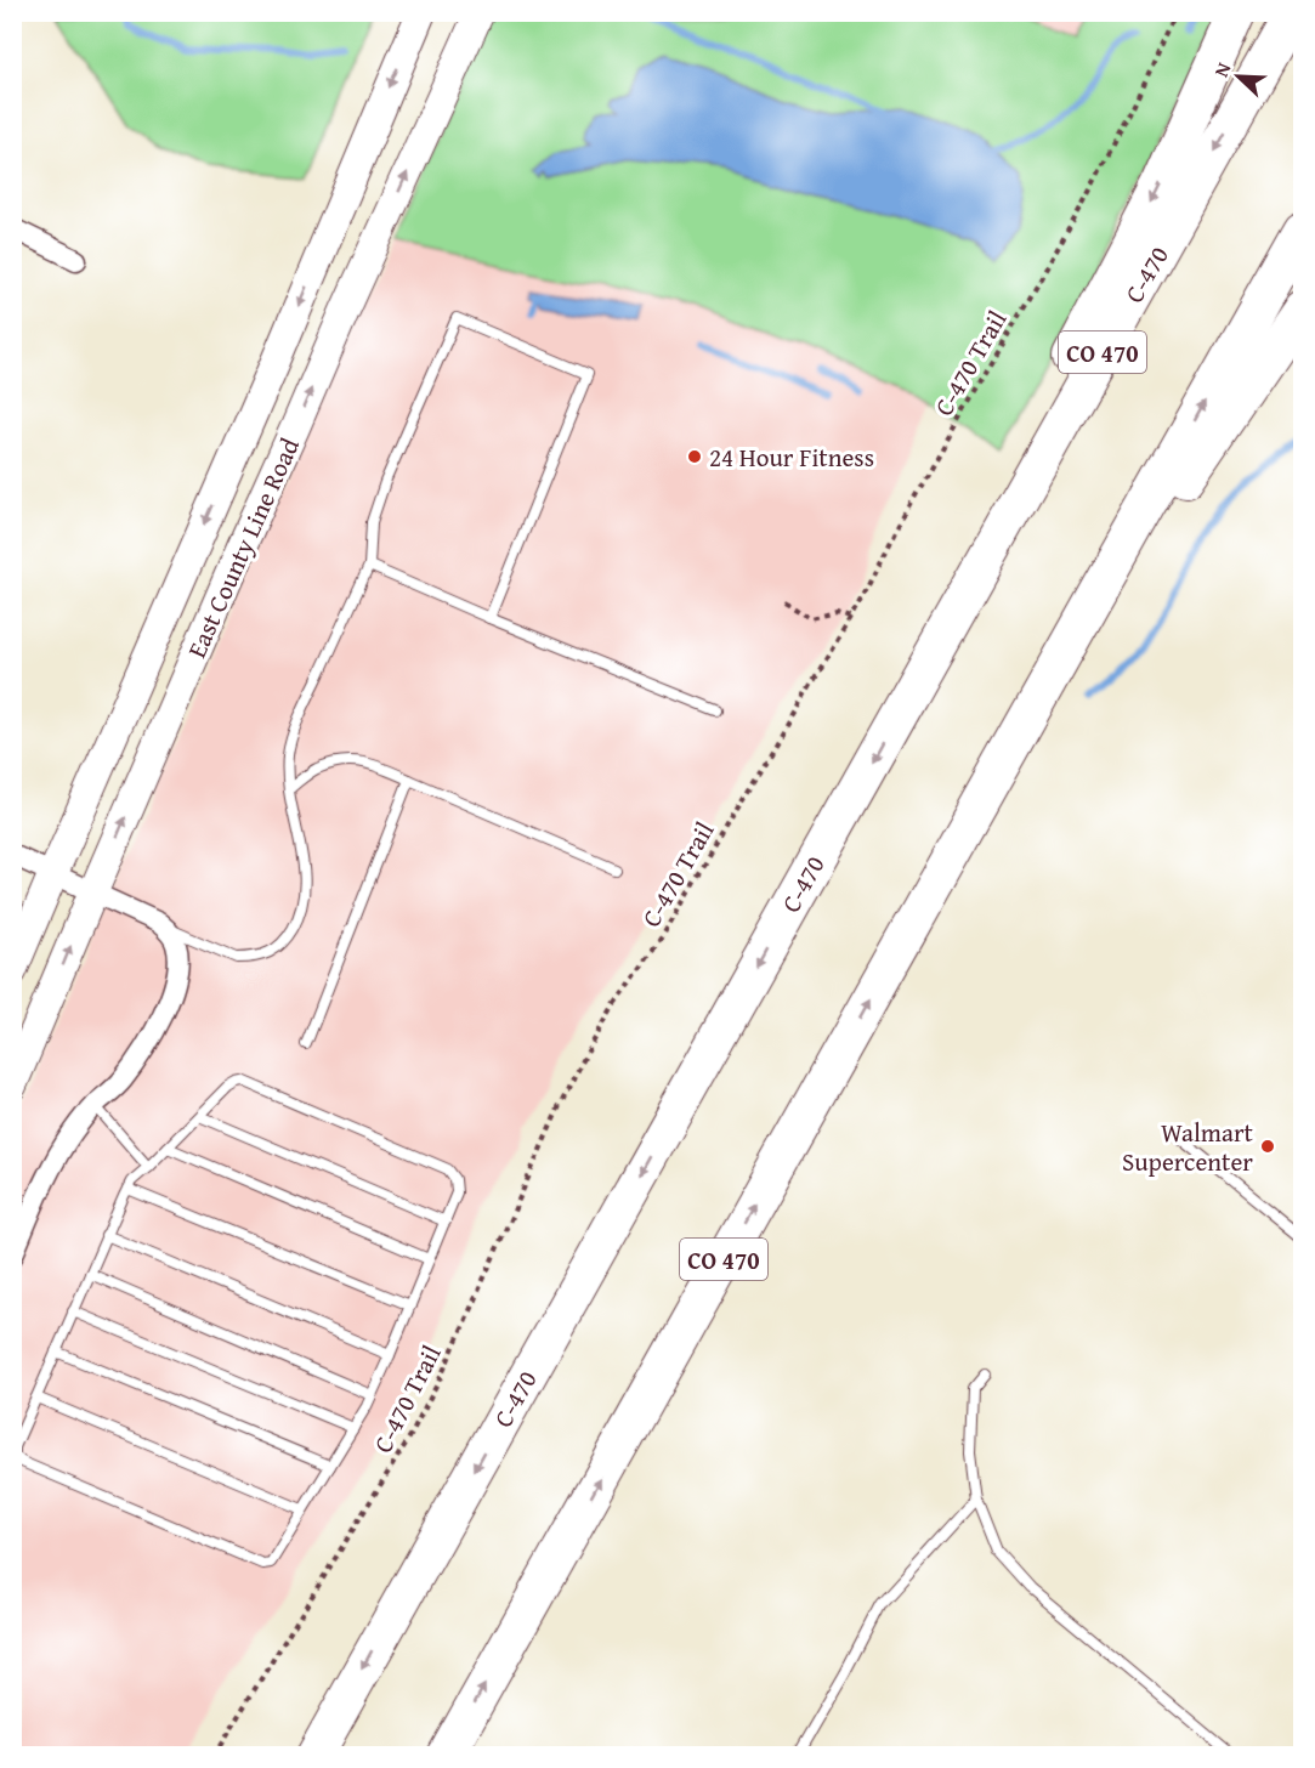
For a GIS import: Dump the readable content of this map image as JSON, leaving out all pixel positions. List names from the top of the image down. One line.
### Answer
{"streets":{"highway":["C-470","CO 470"],"main road":["East County Line Road"],"path":["C-470 Trail"]},"places":["24 Hour Fitness","Walmart Supercenter"],"north":"top left"}
